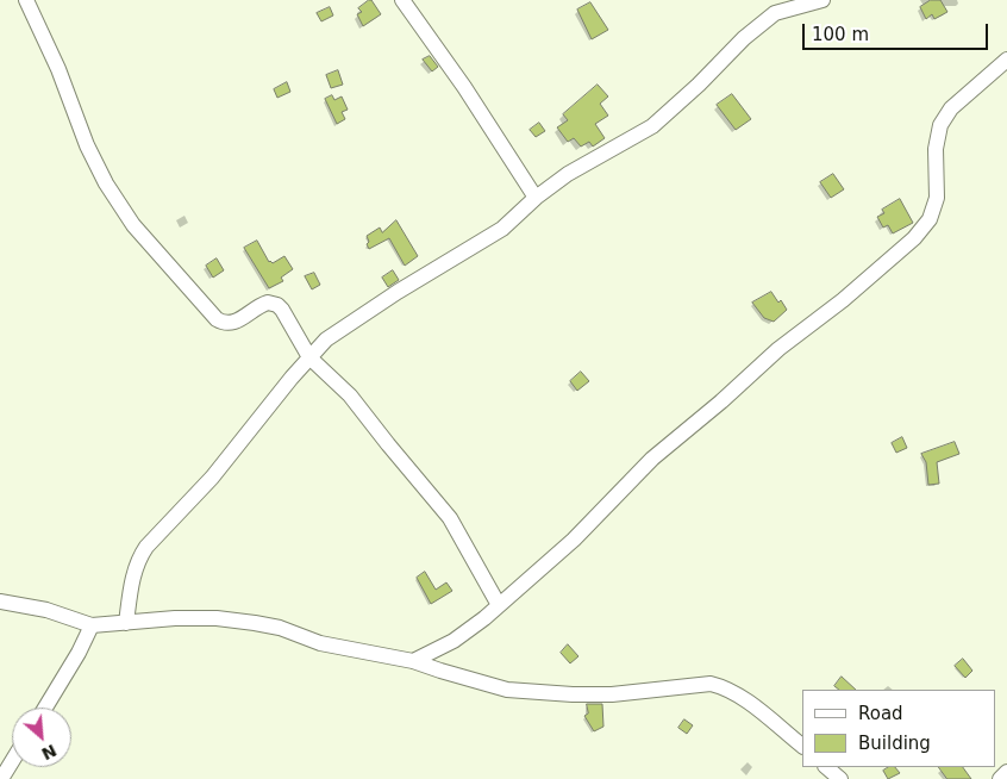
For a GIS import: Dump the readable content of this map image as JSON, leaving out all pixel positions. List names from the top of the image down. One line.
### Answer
{"legend":["Road","Building"],"scale_bar":"100 m","north":"bottom right"}
